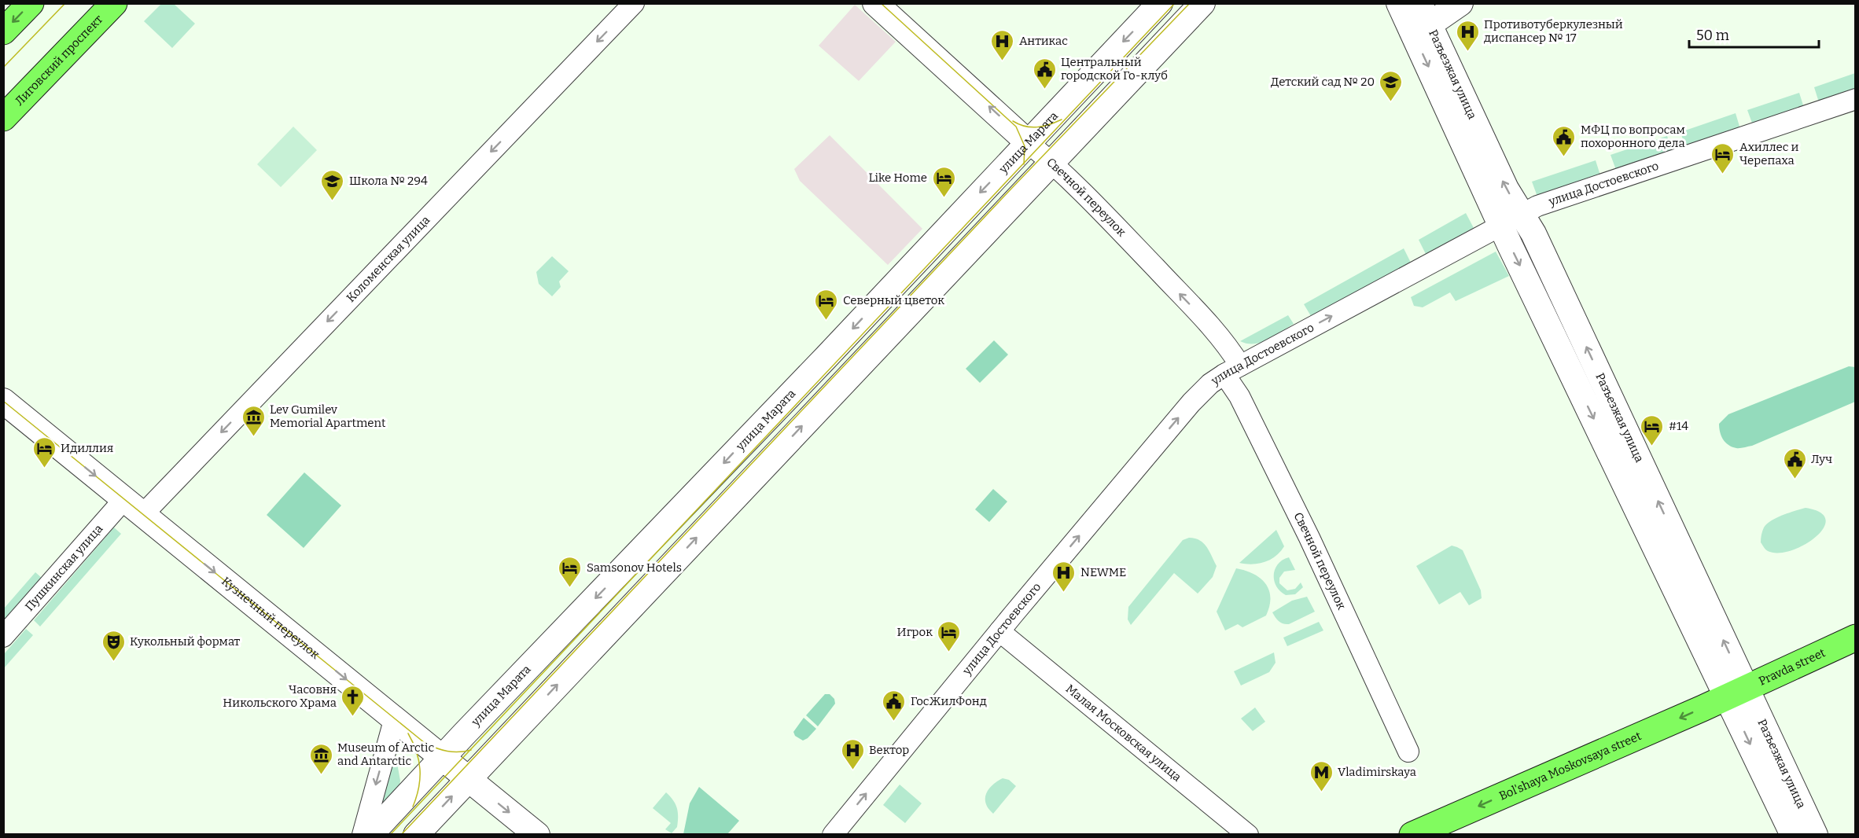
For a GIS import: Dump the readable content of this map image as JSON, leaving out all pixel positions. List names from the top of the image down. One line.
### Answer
{"streets":{"main road":["Лиговский проспект","Pravda street","Bol'shaya Moskovsaya street"],"street":["Разъезжая улица","улица Марата","улица Достоевского","Свечной переулок","Коломенская улица","Пушкинская улица","Кузнечный переулок","Малая Московская улица"]},"crossings":[["Разъезжая улица","улица Достоевского"],["Разъезжая улица","Pravda street"],["Разъезжая улица","Bol'shaya Moskovsaya street"],["улица Марата","Свечной переулок"],["улица Марата","Кузнечный переулок"],["улица Достоевского","Свечной переулок"],["улица Достоевского","Малая Московская улица"],["Коломенская улица","Пушкинская улица"],["Коломенская улица","Кузнечный переулок"],["Пушкинская улица","Кузнечный переулок"],["Pravda street","Bol'shaya Moskovsaya street"]],"one_way":["улица Достоевского","Свечной переулок","Коломенская улица","Кузнечный переулок","Bol'shaya Moskovsaya street"],"places":{"hospital":["Противотуберкулезный диспансер № 17","Антикас","NEWME","Вектор"],"public building":["Центральный городской Го-клуб","МФЦ по вопросам похоронного дела","Луч","ГосЖилФонд"],"school or university":["Детский сад № 20","Школа № 294"],"hotel":["Ахиллес и Черепаха","Like Home","Северный цветок","#14","Идиллия","Samsonov Hotels","Игрок"],"museum":["Lev Gumilev Memorial Apartment","Museum of Arctic and Antarctic"],"theatre":["Кукольный формат"],"church":["Часовня Никольского Храма"],"metro station":["Vladimirskaya"]},"scale_bar":"50 m"}
